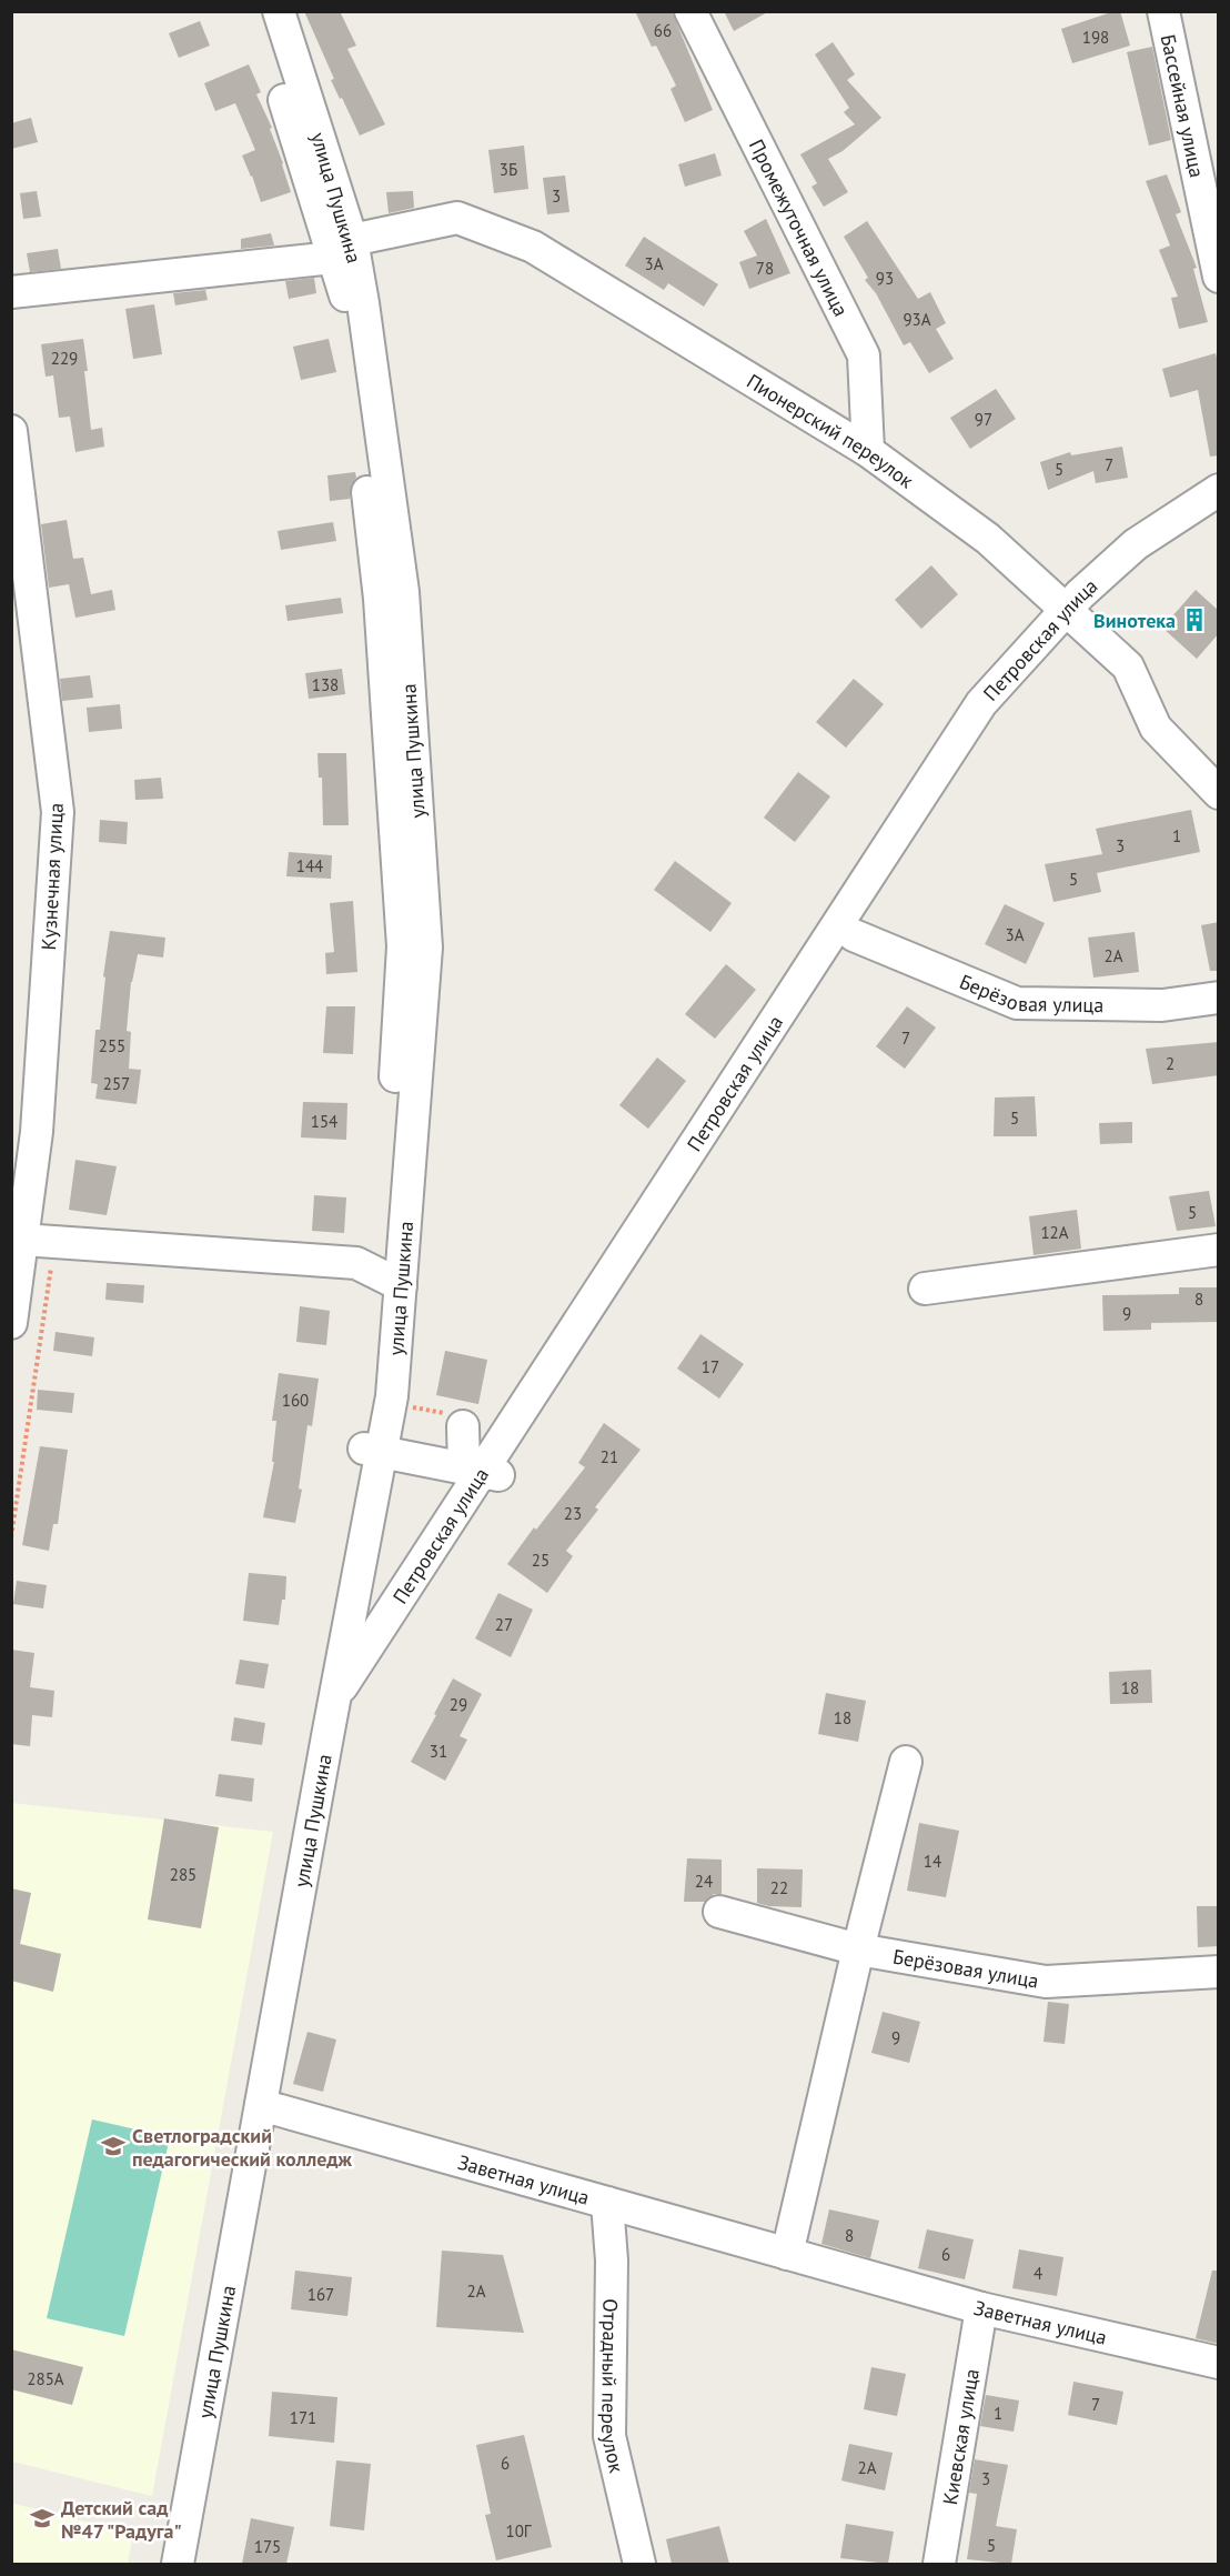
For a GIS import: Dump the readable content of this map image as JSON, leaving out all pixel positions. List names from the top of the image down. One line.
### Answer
{"streets":{"street":["Бассейная улица","улица Пушкина","Промежуточная улица","Пионерский переулок","Петровская улица","Кузнечная улица","Берёзовая улица","Заветная улица","Отрадный переулок","Киевская улица"]},"crossings":[["улица Пушкина","Пионерский переулок"],["улица Пушкина","Петровская улица"],["улица Пушкина","Заветная улица"],["Промежуточная улица","Пионерский переулок"],["Пионерский переулок","Петровская улица"],["Заветная улица","Отрадный переулок"],["Заветная улица","Киевская улица"]],"places":{"building":["Винотека"],"school or university":["Светлоградский педагогический колледж","Детский сад №47 \"Радуга\""]},"house_numbers":["66","198","3Б","3","3А","78","93","93А","229","97","7","5","138","1","3","144","5","3А","2А","7","255","2","257","5","154","5","12А","8","9","17","160","21","23","25","27","18","29","18","31","14","285","24","22","9","8","6","4","2А","167","285А","7","1","171","6","2А","3","10Г","5","175"]}
